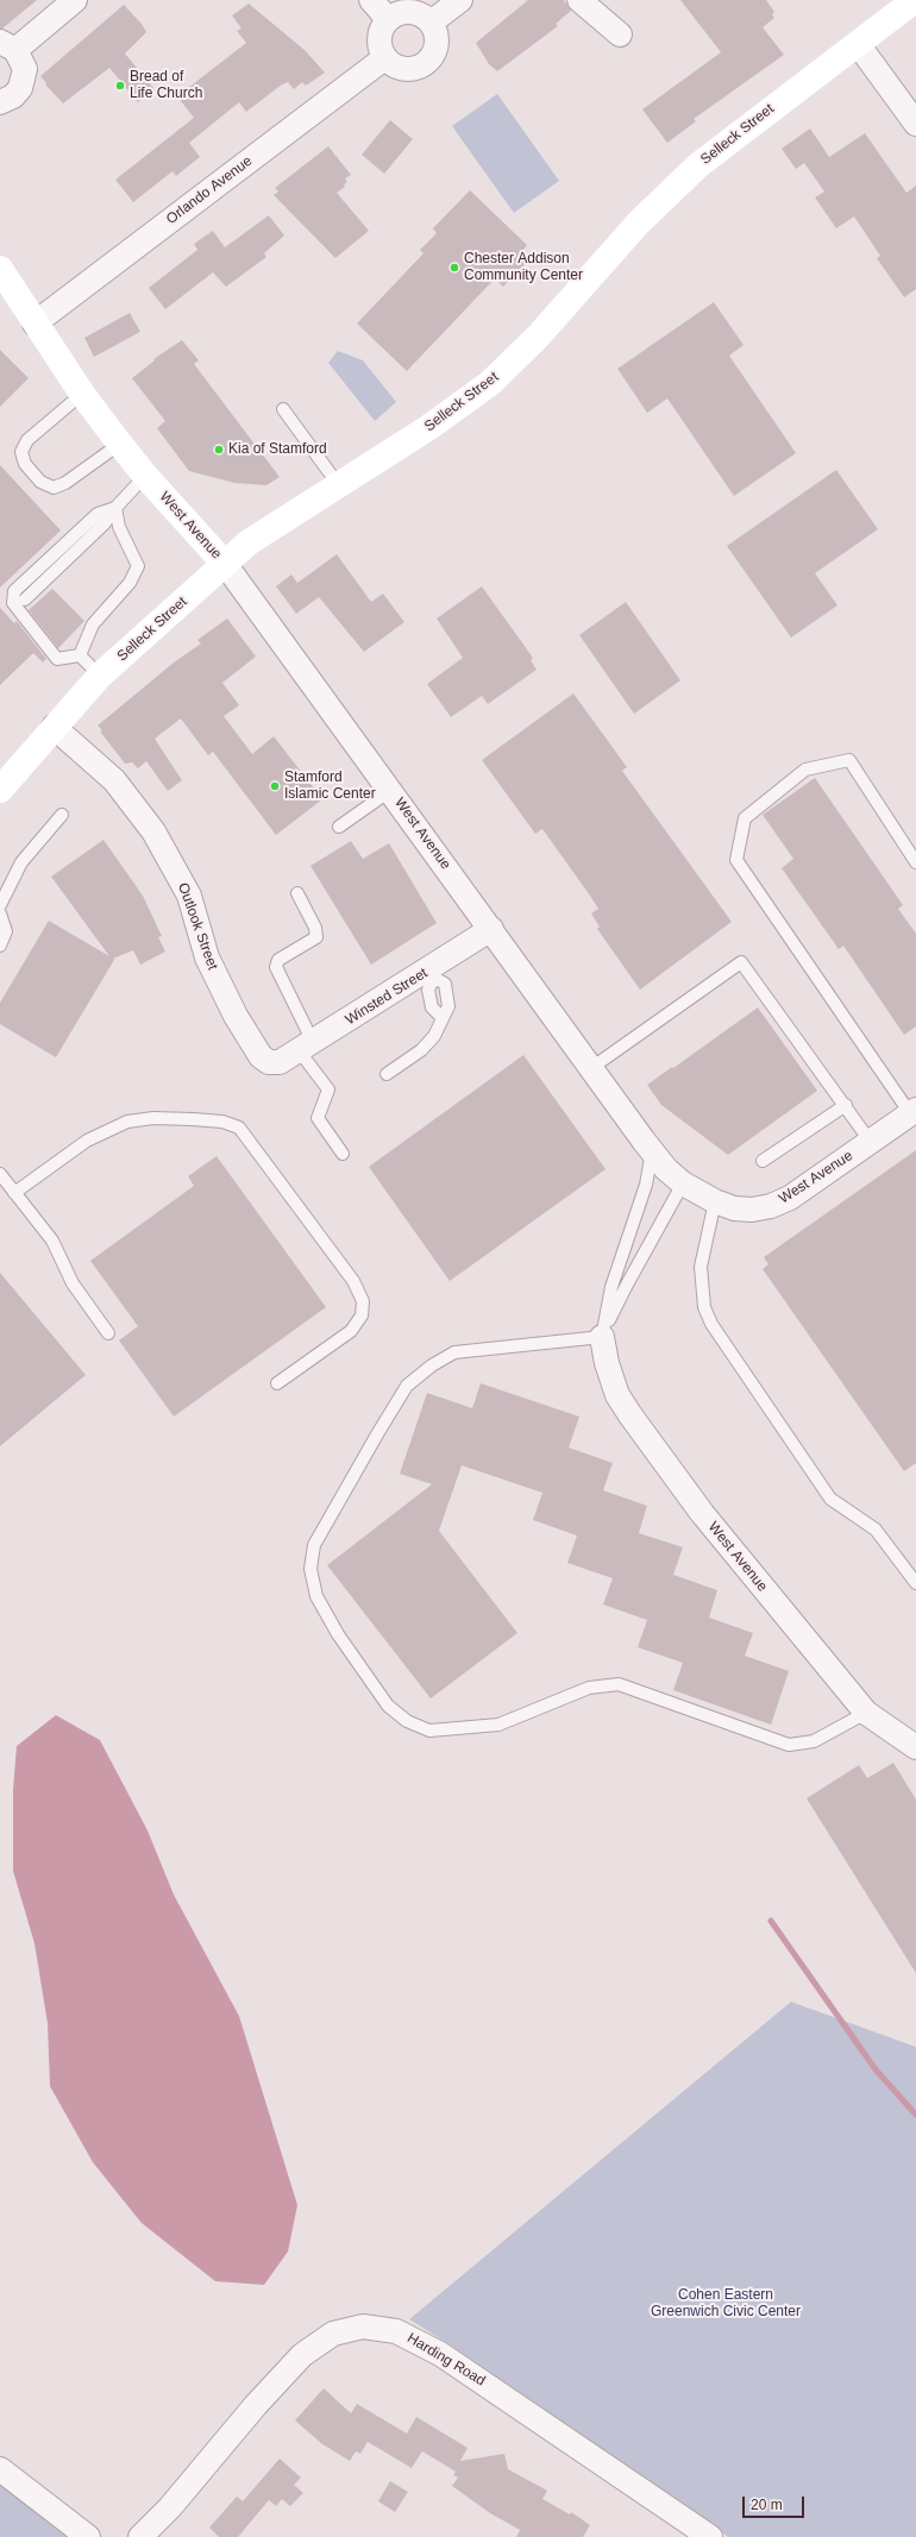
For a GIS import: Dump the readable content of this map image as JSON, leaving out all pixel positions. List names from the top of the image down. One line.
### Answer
{"streets":{"main road":["Selleck Street","West Avenue"],"street":["Orlando Avenue","Outlook Street","Winsted Street","Harding Road"]},"crossings":[["Selleck Street","West Avenue"],["Selleck Street","Outlook Street"],["Orlando Avenue","West Avenue"],["West Avenue","Winsted Street"],["Outlook Street","Winsted Street"]],"parks":["Cohen Eastern Greenwich Civic Center"],"places":["Bread of Life Church","Chester Addison Community Center","Kia of Stamford","Stamford Islamic Center"],"scale_bar":"20 m"}
